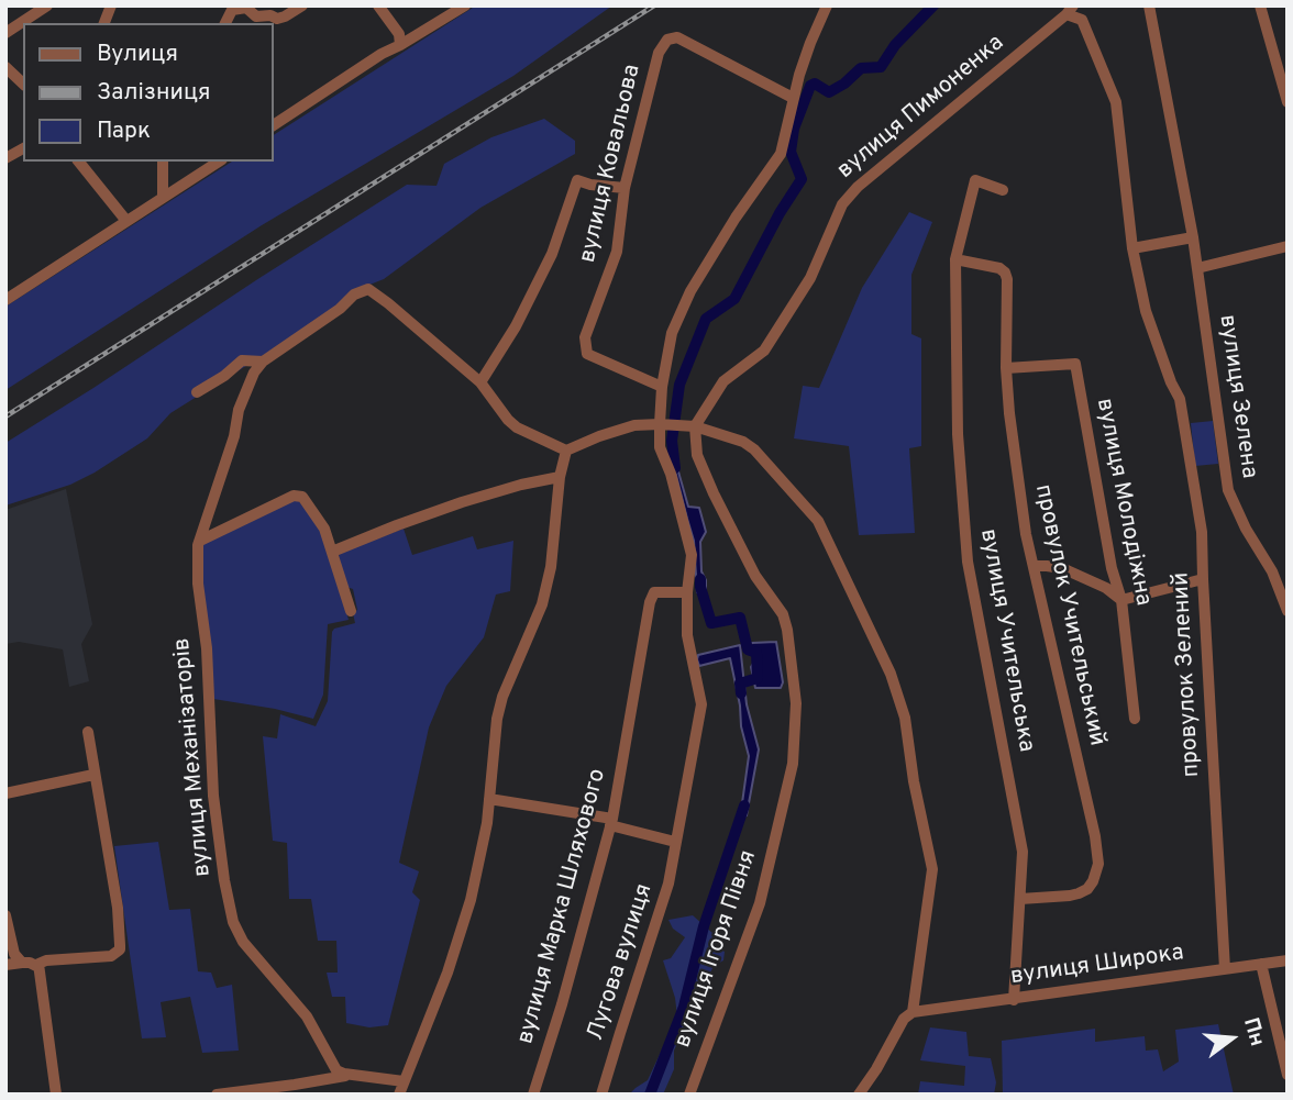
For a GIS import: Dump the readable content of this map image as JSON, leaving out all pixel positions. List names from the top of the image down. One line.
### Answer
{"streets":{"street":["вулиця Пимоненка","вулиця Ковальова","вулиця Зелена","вулиця Молодіжна","провулок Учительський","вулиця Учительська","провулок Зелений","вулиця Механізаторів","вулиця Марка Шляхового","вулиця Ігоря Півня","Лугова вулиця","вулиця Широка"]},"crossings":[["вулиця Пимоненка","провулок Зелений"],["вулиця Пимоненка","вулиця Ігоря Півня"],["вулиця Молодіжна","провулок Учительський"],["провулок Учительський","вулиця Учительська"],["вулиця Учительська","вулиця Широка"],["провулок Зелений","вулиця Широка"],["вулиця Марка Шляхового","Лугова вулиця"]],"legend":["Вулиця","Залізниця","Парк"],"north":"right"}
